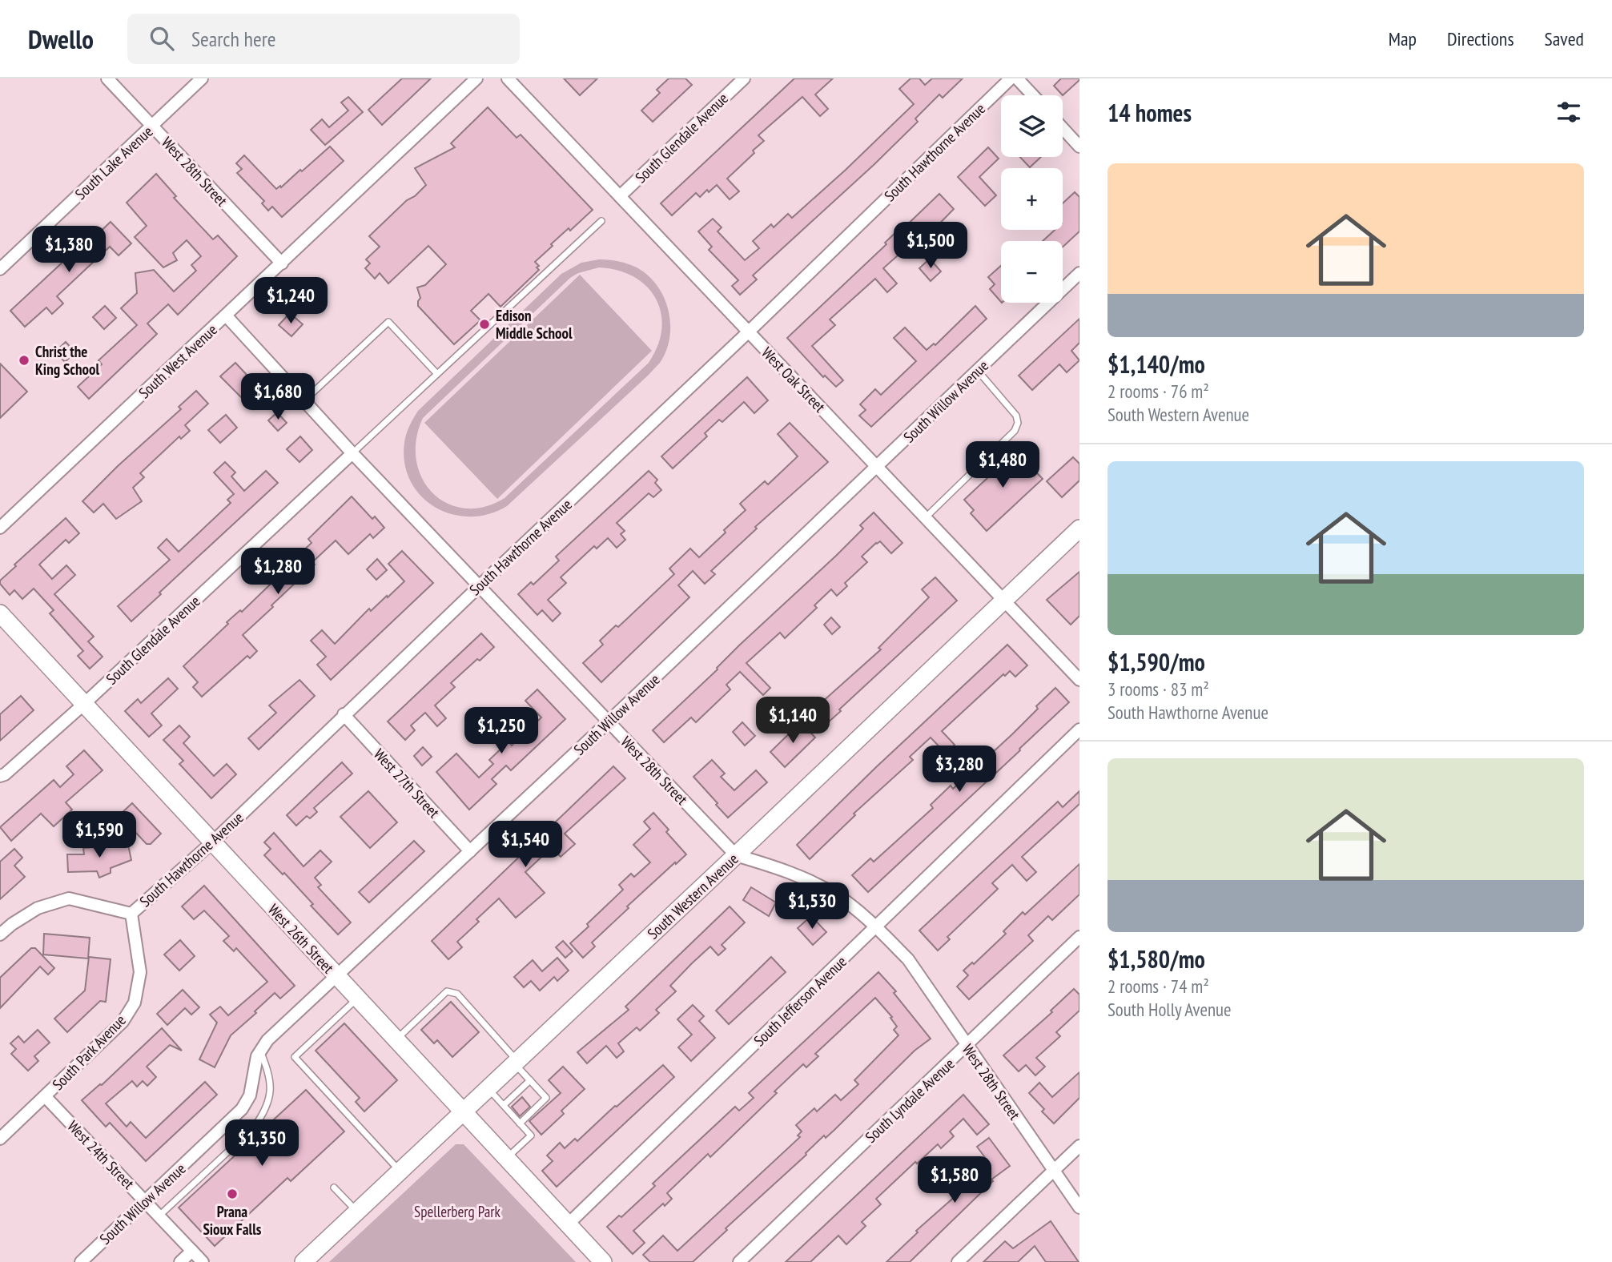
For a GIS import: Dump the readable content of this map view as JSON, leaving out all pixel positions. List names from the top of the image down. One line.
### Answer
{"streets":{"street":["South Glendale Avenue","South Hawthorne Avenue","South Lake Avenue","West 28th Street","South West Avenue","West Oak Street","South Willow Avenue","West 27th Street","South Western Avenue","West 26th Street","South Jefferson Avenue","South Park Avenue","South Lyndale Avenue","West 24th Street"]},"crossings":[["South Glendale Avenue","West 28th Street"],["South Glendale Avenue","West Oak Street"],["South Glendale Avenue","West 26th Street"],["South Hawthorne Avenue","West 28th Street"],["South Hawthorne Avenue","West Oak Street"],["South Hawthorne Avenue","West 27th Street"],["South Hawthorne Avenue","West 26th Street"],["South Hawthorne Avenue","South Park Avenue"],["South Lake Avenue","West 28th Street"],["West 28th Street","South West Avenue"],["West 28th Street","South Willow Avenue"],["West 28th Street","South Western Avenue"],["West 28th Street","South Jefferson Avenue"],["West 28th Street","South Lyndale Avenue"],["West Oak Street","South Willow Avenue"],["West Oak Street","South Western Avenue"],["South Willow Avenue","West 27th Street"],["South Willow Avenue","West 26th Street"],["South Willow Avenue","West 24th Street"],["South Western Avenue","West 26th Street"],["West 26th Street","South Jefferson Avenue"],["South Park Avenue","West 24th Street"]],"parks":["Spellerberg Park"],"places":["Edison Middle School","Christ the King School","Prana Sioux Falls"],"page":{"header":"Dwello","search":"Search here","nav":["Map","Directions","Saved"],"heading":"14 homes","map_buttons":["+","−"],"list":[{"name":"$1,140/mo","note":"2 rooms · 76 m² · South Western Avenue"},{"name":"$1,590/mo","note":"3 rooms · 83 m² · South Hawthorne Avenue"},{"name":"$1,580/mo","note":"2 rooms · 74 m² · South Holly Avenue"}],"price":["$1,500","$1,380","$1,240","$1,680","$1,480","$1,280","$1,140","$1,250","$3,280","$1,590","$1,540","$1,530","$1,350","$1,580"]}}
